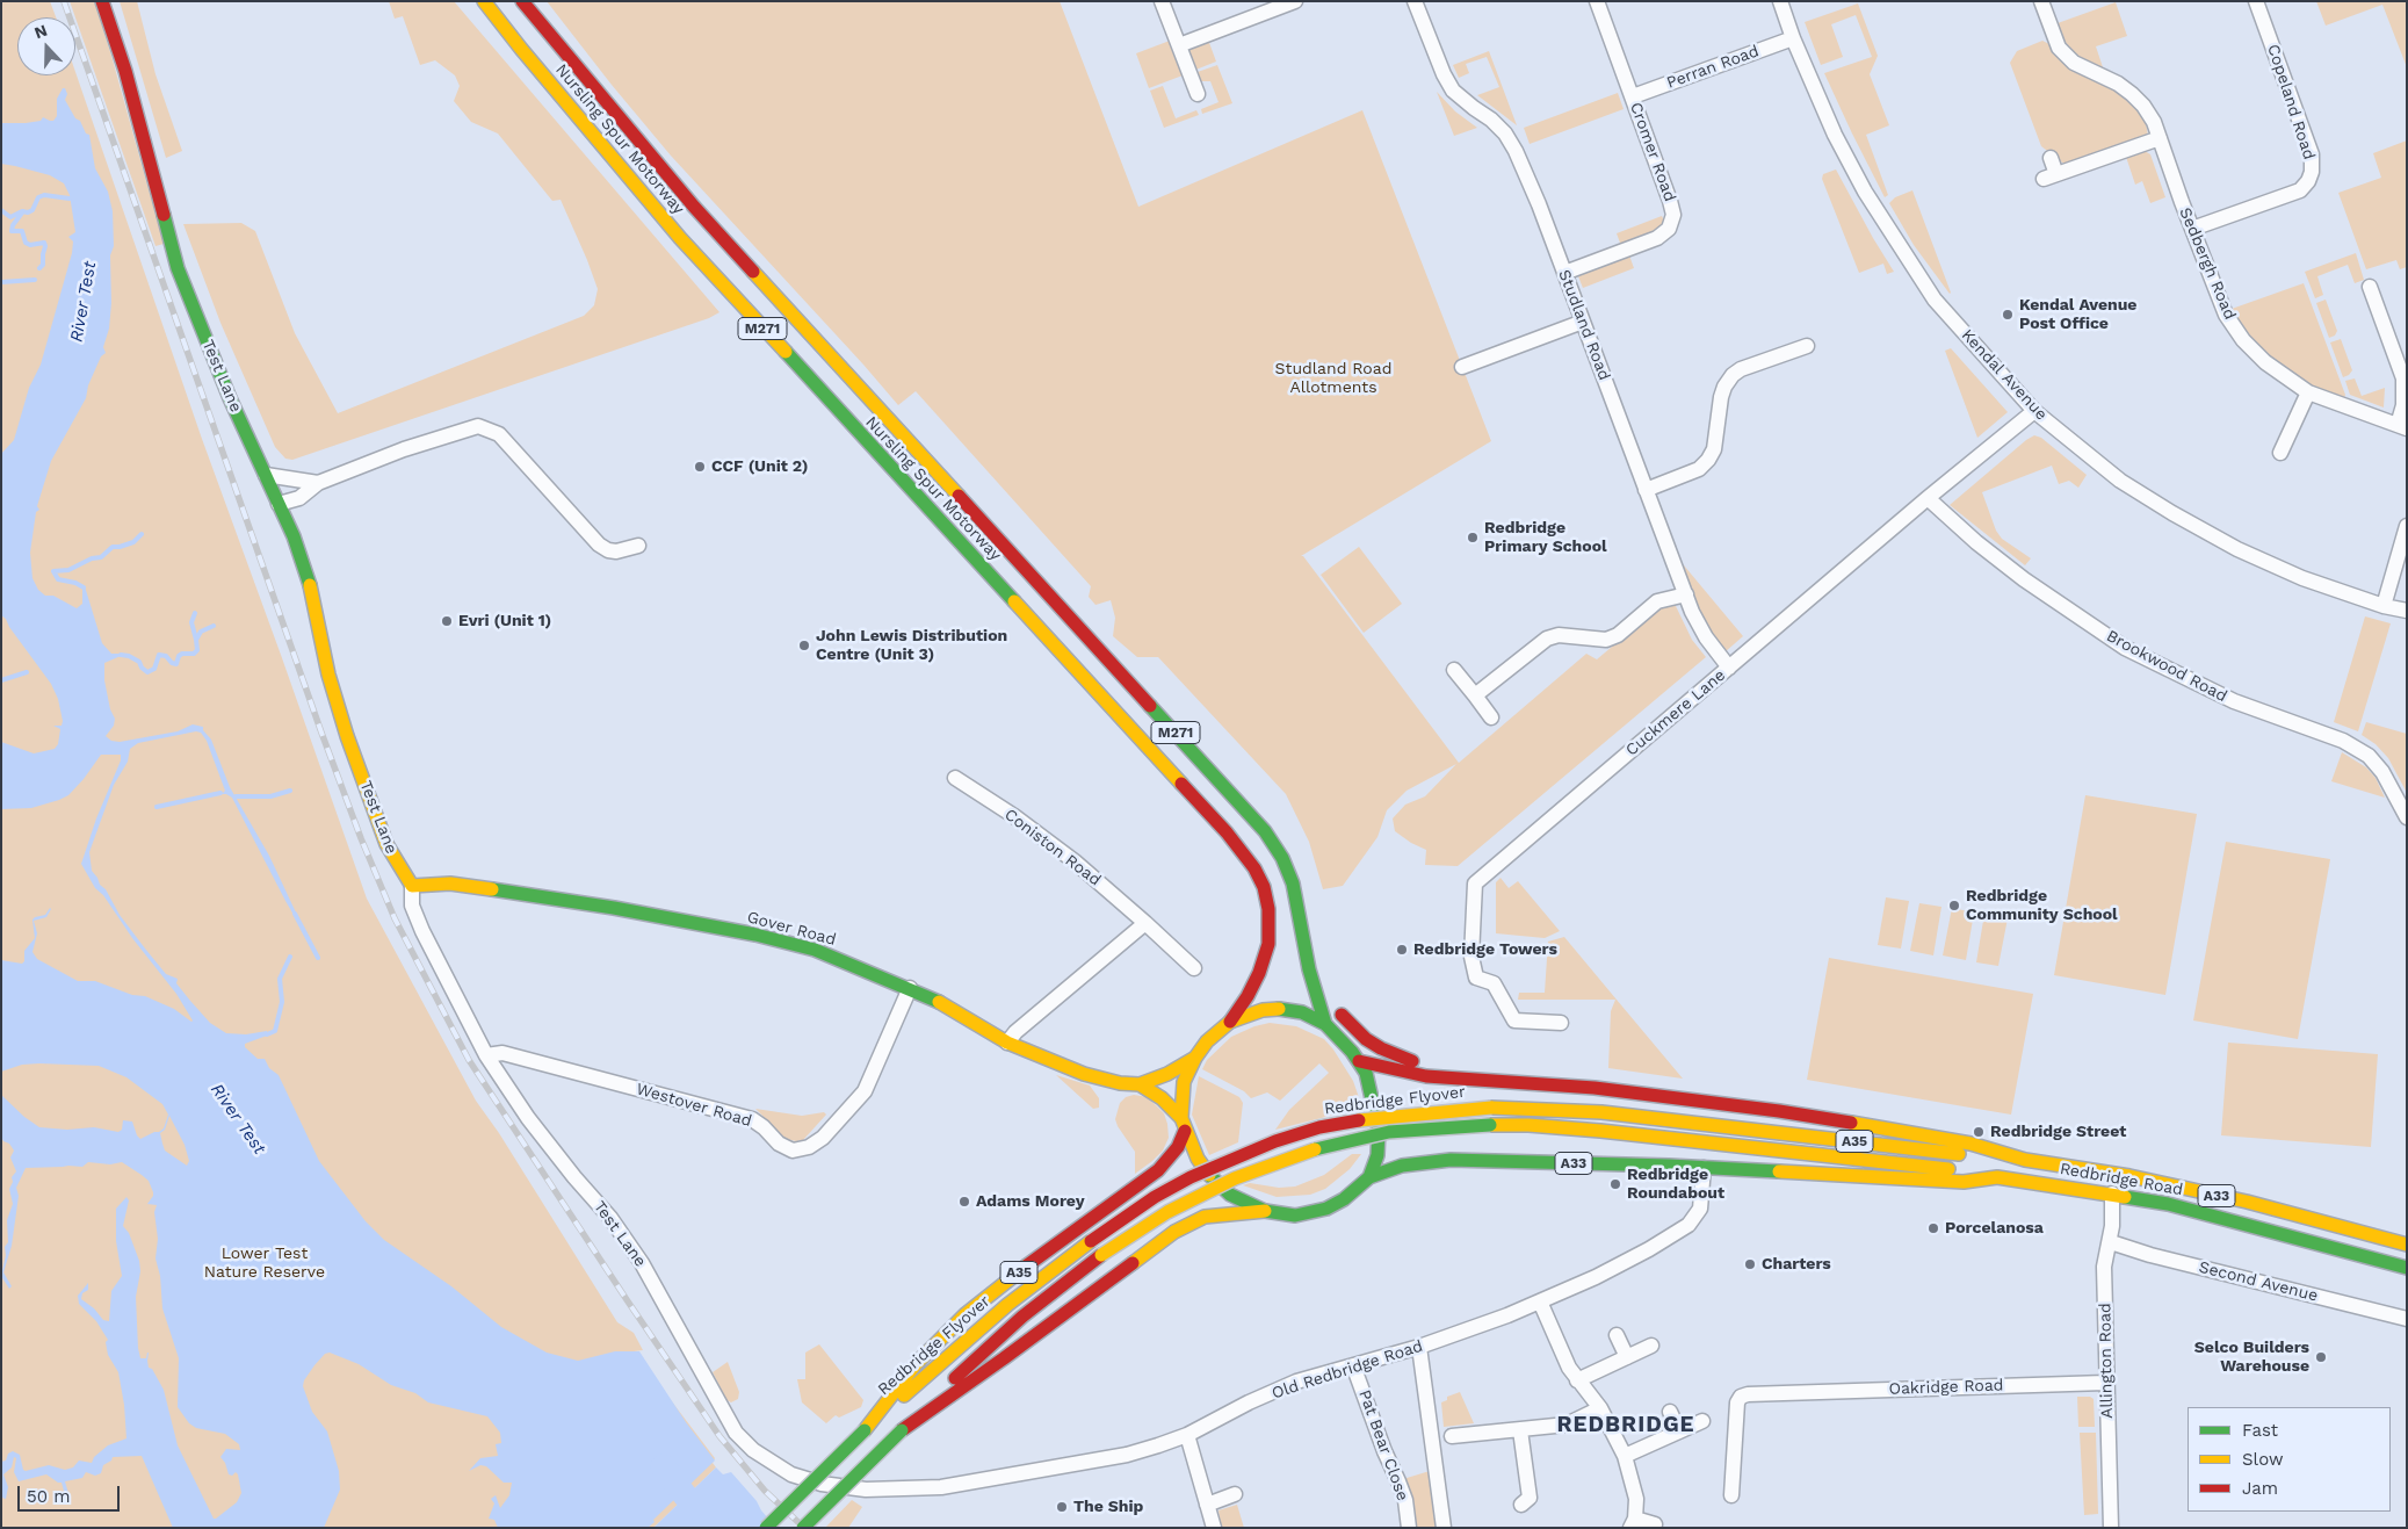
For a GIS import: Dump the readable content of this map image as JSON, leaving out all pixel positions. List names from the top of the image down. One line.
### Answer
{"streets":{"main road":["Nursling Spur Motorway","M271","Test Lane","Gover Road","Redbridge Flyover","A35","A33","Redbridge Road"],"street":["Perran Road","Copeland Road","Cromer Road","Sedbergh Road","Studland Road","Kendal Avenue","Brookwood Road","Cuckmere Lane","Coniston Road","Westover Road","Second Avenue","Allington Road","Old Redbridge Road","Oakridge Road","Pat Bear Close"]},"crossings":[["Perran Road","Cromer Road"],["Perran Road","Kendal Avenue"],["Copeland Road","Sedbergh Road"],["Nursling Spur Motorway","M271"],["Nursling Spur Motorway","Gover Road"],["Nursling Spur Motorway","A35"],["Nursling Spur Motorway","A33"],["Cromer Road","Studland Road"],["Studland Road","Cuckmere Lane"],["M271","A33"],["Kendal Avenue","Cuckmere Lane"],["Test Lane","Gover Road"],["Test Lane","Westover Road"],["Test Lane","Old Redbridge Road"],["Brookwood Road","Cuckmere Lane"],["Gover Road","Westover Road"],["Gover Road","A35"],["Gover Road","A33"],["Redbridge Flyover","A35"],["Redbridge Flyover","A33"],["Redbridge Flyover","Redbridge Road"],["A35","A33"],["A33","Redbridge Road"],["A33","Old Redbridge Road"],["Redbridge Road","Allington Road"],["Second Avenue","Allington Road"],["Allington Road","Oakridge Road"],["Old Redbridge Road","Pat Bear Close"]],"districts":["REDBRIDGE"],"water":["River Test"],"parks":["Studland Road Allotments","Lower Test Nature Reserve"],"places":["Kendal Avenue Post Office","CCF (Unit 2)","Redbridge Primary School","Evri (Unit 1)","John Lewis Distribution Centre (Unit 3)","Redbridge Community School","Redbridge Towers","Redbridge Street","Redbridge Roundabout","Adams Morey","Porcelanosa","Charters","Selco Builders Warehouse","The Ship"],"legend":["Fast","Slow","Jam"],"scale_bar":"50 m","north":"top"}
